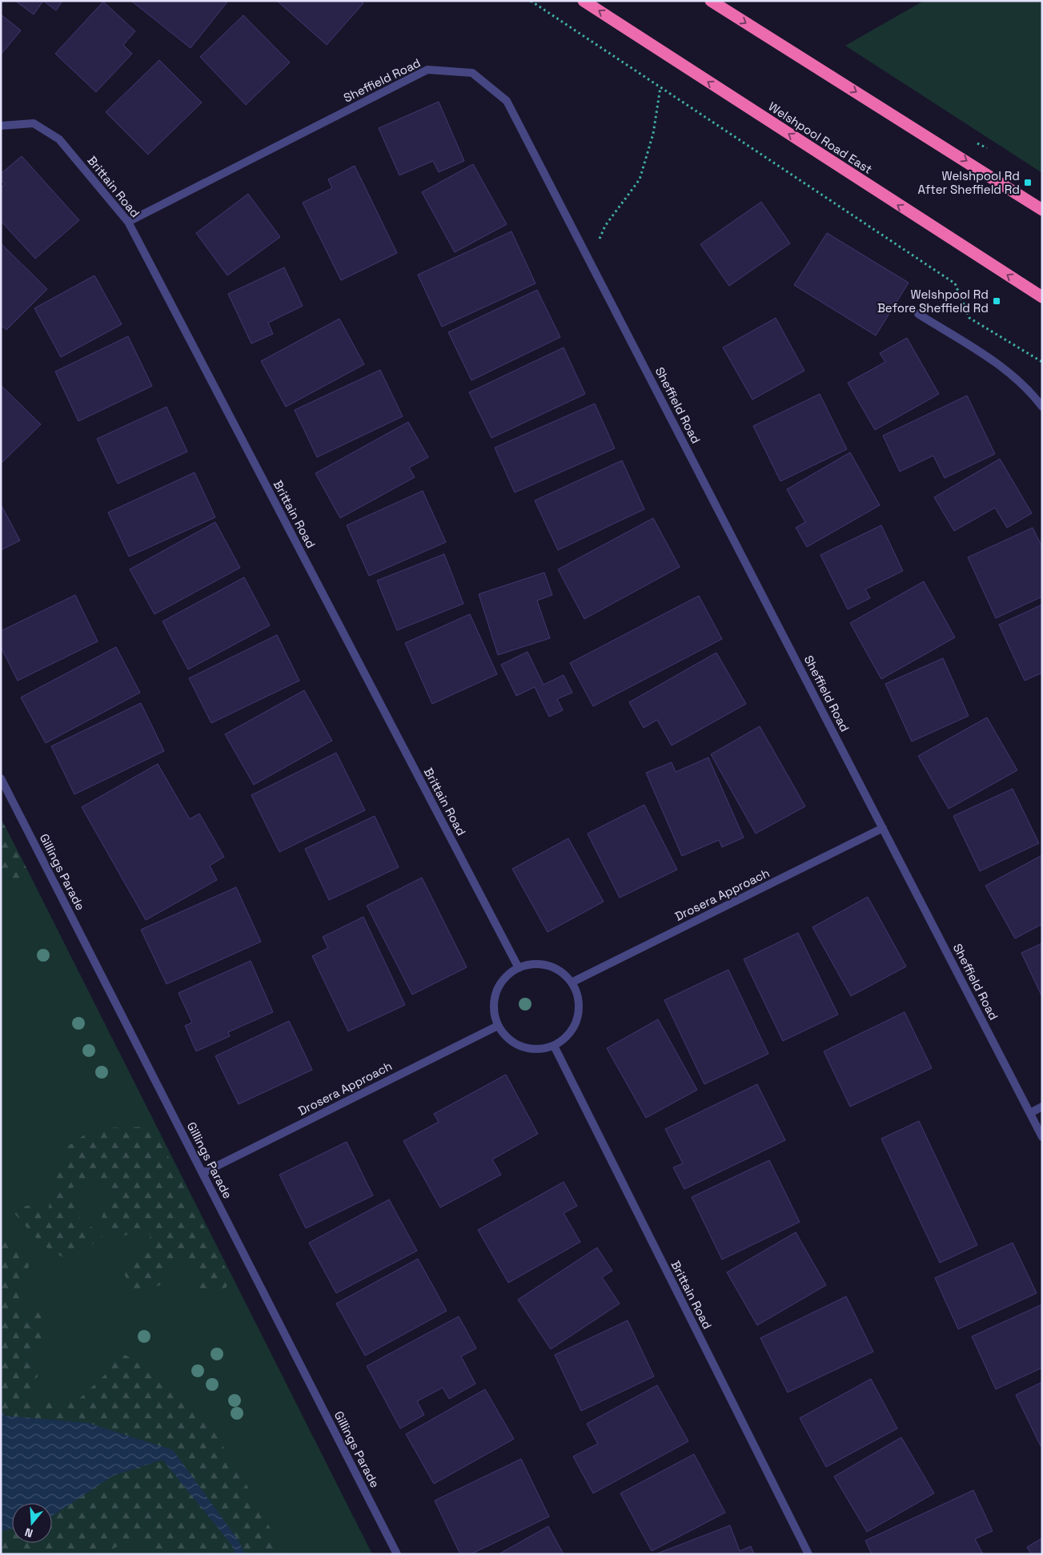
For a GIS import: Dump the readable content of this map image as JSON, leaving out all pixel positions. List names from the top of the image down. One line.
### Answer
{"streets":{"highway":["Welshpool Road East"],"street":["Sheffield Road","Brittain Road","Gillings Parade","Drosera Approach"]},"crossings":[["Sheffield Road","Brittain Road"],["Sheffield Road","Drosera Approach"],["Brittain Road","Drosera Approach"],["Gillings Parade","Drosera Approach"]],"places":{"transit":["Welshpool Rd After Sheffield Rd","Welshpool Rd Before Sheffield Rd"]},"north":"bottom"}
